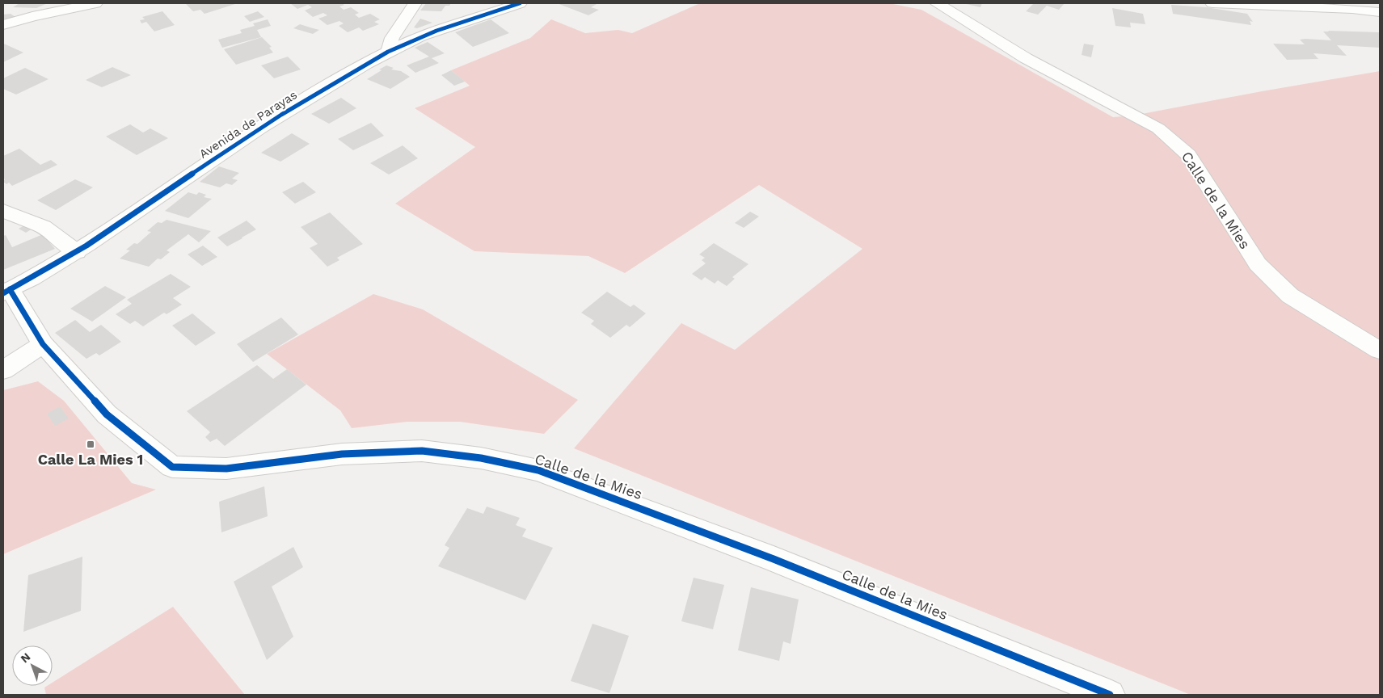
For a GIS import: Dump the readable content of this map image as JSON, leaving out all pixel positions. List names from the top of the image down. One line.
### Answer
{"streets":{"street":["Avenida de Parayas","Calle de la Mies"]},"crossings":[["Avenida de Parayas","Calle de la Mies"]],"places":{"transit":["Calle La Mies 1"]},"north":"top left"}
